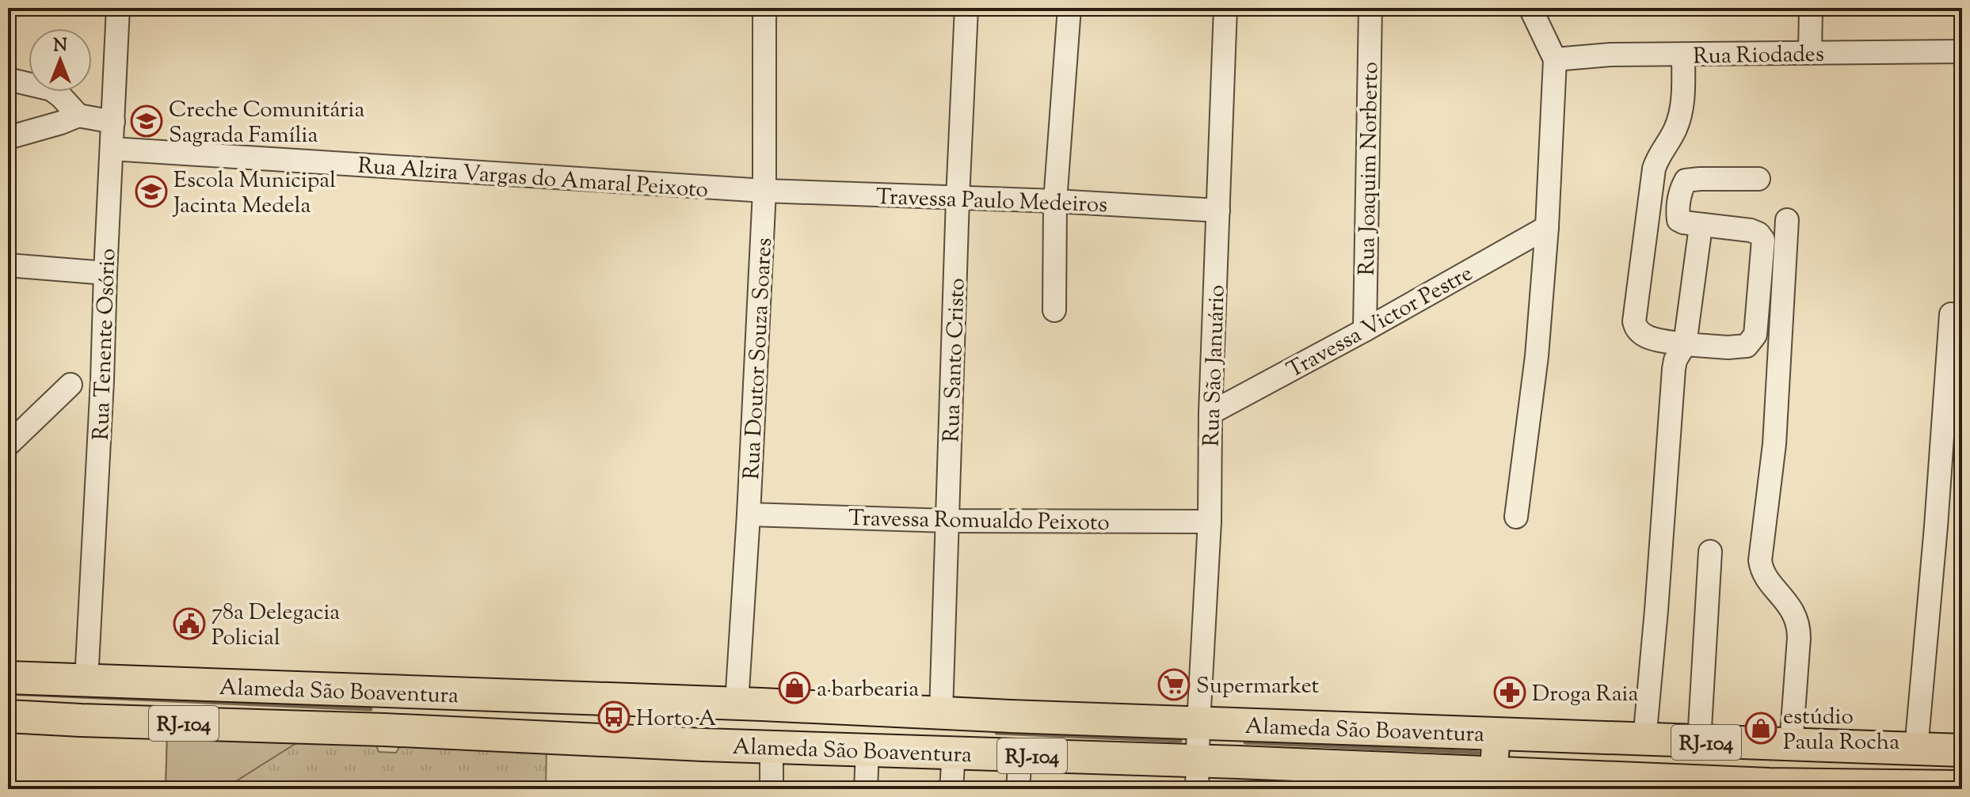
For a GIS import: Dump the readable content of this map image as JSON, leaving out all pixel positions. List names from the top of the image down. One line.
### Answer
{"streets":{"highway":["Alameda São Boaventura","RJ-104"],"street":["Rua Riodades","Rua Joaquim Norberto","Rua Alzira Vargas do Amaral Peixoto","Travessa Paulo Medeiros","Travessa Victor Pestre","Rua Tenente Osório","Rua Doutor Souza Soares","Rua Santo Cristo","Rua São Januário","Travessa Romualdo Peixoto"]},"crossings":[["Rua Joaquim Norberto","Travessa Victor Pestre"],["Rua Alzira Vargas do Amaral Peixoto","Travessa Paulo Medeiros"],["Rua Alzira Vargas do Amaral Peixoto","Rua Tenente Osório"],["Rua Alzira Vargas do Amaral Peixoto","Rua Doutor Souza Soares"],["Travessa Paulo Medeiros","Rua Doutor Souza Soares"],["Travessa Paulo Medeiros","Rua Santo Cristo"],["Travessa Paulo Medeiros","Rua São Januário"],["Travessa Victor Pestre","Rua São Januário"],["Rua Tenente Osório","Alameda São Boaventura"],["Rua Doutor Souza Soares","Travessa Romualdo Peixoto"],["Rua Doutor Souza Soares","Alameda São Boaventura"],["Rua Santo Cristo","Travessa Romualdo Peixoto"],["Rua Santo Cristo","Alameda São Boaventura"],["Rua São Januário","Travessa Romualdo Peixoto"],["Rua São Januário","Alameda São Boaventura"]],"places":{"school or university":["Creche Comunitária Sagrada Família","Escola Municipal Jacinta Medela"],"public building":["78a Delegacia Policial"],"supermarket":["Supermarket"],"shop":["a barbearia","estúdio Paula Rocha"],"pharmacy":["Droga Raia"],"bus stop":["Horto A"]},"north":"top"}
